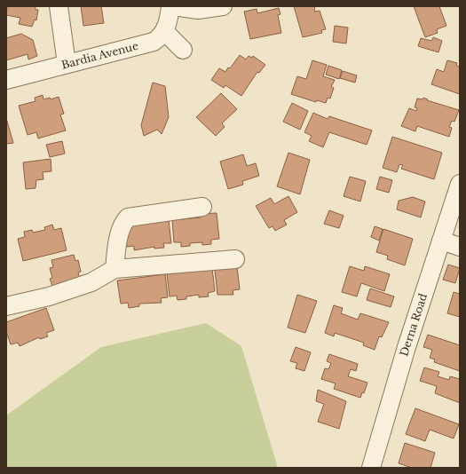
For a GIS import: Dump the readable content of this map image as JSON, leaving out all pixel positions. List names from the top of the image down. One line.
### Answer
{"streets":{"street":["Bardia Avenue","Derna Road"]}}
